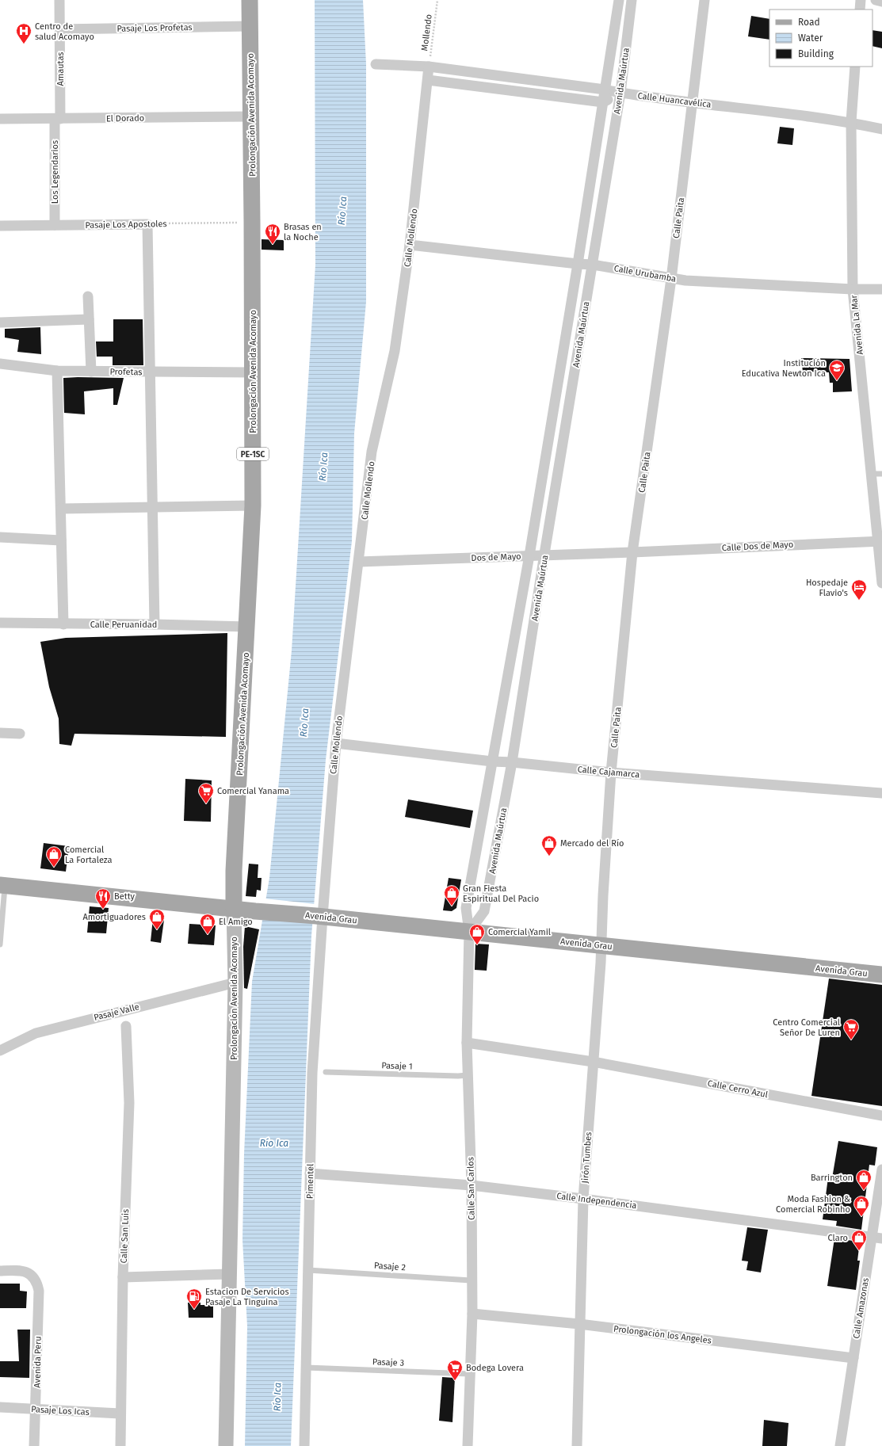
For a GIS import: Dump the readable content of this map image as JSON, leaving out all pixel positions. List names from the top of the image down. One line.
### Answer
{"streets":{"main road":["Prolongación Avenida Acomayo","PE-1SC","Avenida Grau"],"street":["Pasaje Los Profetas","Amautas","Avenida Maúrtua","Calle Huancavélica","El Dorado","Los Legendarios","Calle Paita","Pasaje Los Apostoles","Calle Mollendo","Calle Urubamba","Avenida La Mar","Profetas","Calle Dos de Mayo","Dos de Mayo","Calle Peruanidad","Calle Cajamarca","Pasaje Valle","Calle Cerro Azul","Jirón Tumbes","Pimentel","Calle San Carlos","Calle Independencia","Calle San Luis","Calle Amazonas","Prolongación los Angeles","Avenida Peru","Pasaje Los Icas"],"lane":["Pasaje 1","Pasaje 2","Pasaje 3"],"path":["Mollendo"]},"crossings":[["Pasaje Los Profetas","Amautas"],["Pasaje Los Profetas","Prolongación Avenida Acomayo"],["Mollendo","Calle Huancavélica"],["Mollendo","Calle Mollendo"],["Amautas","El Dorado"],["Amautas","Los Legendarios"],["Avenida Maúrtua","Calle Huancavélica"],["Avenida Maúrtua","Calle Urubamba"],["Avenida Maúrtua","Dos de Mayo"],["Avenida Maúrtua","Calle Cajamarca"],["Avenida Maúrtua","Avenida Grau"],["Avenida Maúrtua","Calle San Carlos"],["Calle Huancavélica","Calle Paita"],["Calle Huancavélica","Calle Mollendo"],["Calle Huancavélica","Avenida La Mar"],["Prolongación Avenida Acomayo","El Dorado"],["Prolongación Avenida Acomayo","Pasaje Los Apostoles"],["Prolongación Avenida Acomayo","Profetas"],["Prolongación Avenida Acomayo","Calle Peruanidad"],["Prolongación Avenida Acomayo","Avenida Grau"],["Prolongación Avenida Acomayo","Pasaje Valle"],["El Dorado","Los Legendarios"],["Los Legendarios","Pasaje Los Apostoles"],["Calle Paita","Calle Urubamba"],["Calle Paita","Calle Dos de Mayo"],["Calle Paita","Dos de Mayo"],["Calle Paita","Calle Cajamarca"],["Calle Paita","Avenida Grau"],["Calle Paita","Jirón Tumbes"],["Calle Mollendo","Calle Urubamba"],["Calle Mollendo","Dos de Mayo"],["Calle Mollendo","Calle Cajamarca"],["Calle Mollendo","Avenida Grau"],["Calle Mollendo","Pimentel"],["Calle Urubamba","Avenida La Mar"],["Avenida La Mar","Calle Dos de Mayo"],["Calle Dos de Mayo","Dos de Mayo"],["Avenida Grau","Jirón Tumbes"],["Avenida Grau","Pimentel"],["Avenida Grau","Calle San Carlos"],["Pasaje 1","Calle San Carlos"],["Calle Cerro Azul","Jirón Tumbes"],["Calle Cerro Azul","Calle San Carlos"],["Jirón Tumbes","Calle Independencia"],["Jirón Tumbes","Prolongación los Angeles"],["Pimentel","Calle Independencia"],["Pimentel","Pasaje 2"],["Pimentel","Pasaje 3"],["Calle San Carlos","Calle Independencia"],["Calle San Carlos","Pasaje 2"],["Calle San Carlos","Prolongación los Angeles"],["Calle San Carlos","Pasaje 3"],["Calle Independencia","Calle Amazonas"],["Calle San Luis","Pasaje Los Icas"],["Calle Amazonas","Prolongación los Angeles"],["Avenida Peru","Pasaje Los Icas"]],"water":["Río Ica"],"places":{"hospital":["Centro de salud Acomayo"],"restaurant":["Brasas en la Noche","Betty"],"school or university":["Institución Educativa Newton Ica"],"hotel":["Hospedaje Flavio's"],"supermarket":["Comercial Yanama","Centro Comercial Señor De Luren","Bodega Lovera"],"shop":["Mercado del Río","Comercial La Fortaleza","Gran Fiesta Espiritual Del Pacio","Amortiguadores","El Amigo","Comercial Yamil","Barrington","Moda Fashion & Comercial Robinho","Claro"],"fuel station":["Estacion De Servicios Pasaje La Tinguina"]},"legend":["Road","Water","Building"]}
